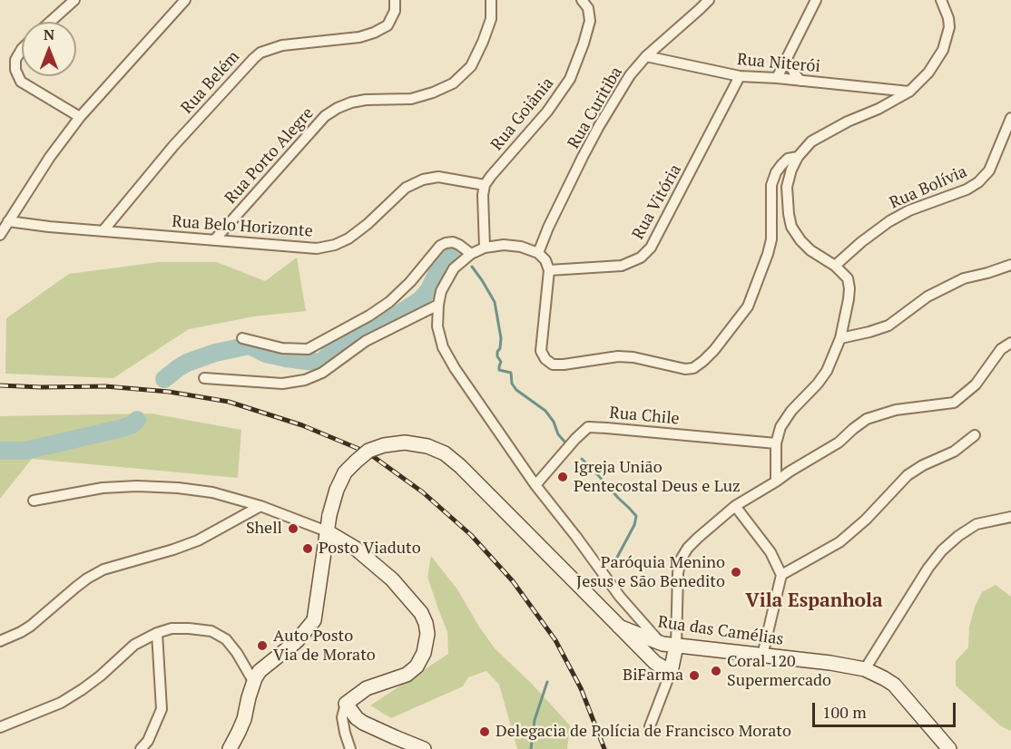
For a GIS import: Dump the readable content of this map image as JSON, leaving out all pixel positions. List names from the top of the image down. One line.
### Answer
{"streets":{"main road":["Rua das Camélias"],"street":["Rua Niterói","Rua Belém","Rua Curitiba","Rua Goiânia","Rua Porto Alegre","Rua Bolívia","Rua Vitória","Rua Belo Horizonte","Rua Chile"]},"crossings":[["Rua Niterói","Rua Curitiba"],["Rua Niterói","Rua Vitória"],["Rua Belém","Rua Belo Horizonte"],["Rua Goiânia","Rua Belo Horizonte"],["Rua Porto Alegre","Rua Belo Horizonte"]],"districts":["Vila Espanhola"],"places":["Igreja União Pentecostal Deus e Luz","Shell","Posto Viaduto","Paróquia Menino Jesus e São Benedito","Auto Posto Via de Morato","Coral 120 Supermercado","BiFarma","Delegacia de Polícia de Francisco Morato"],"scale_bar":"100 m","north":"top"}
